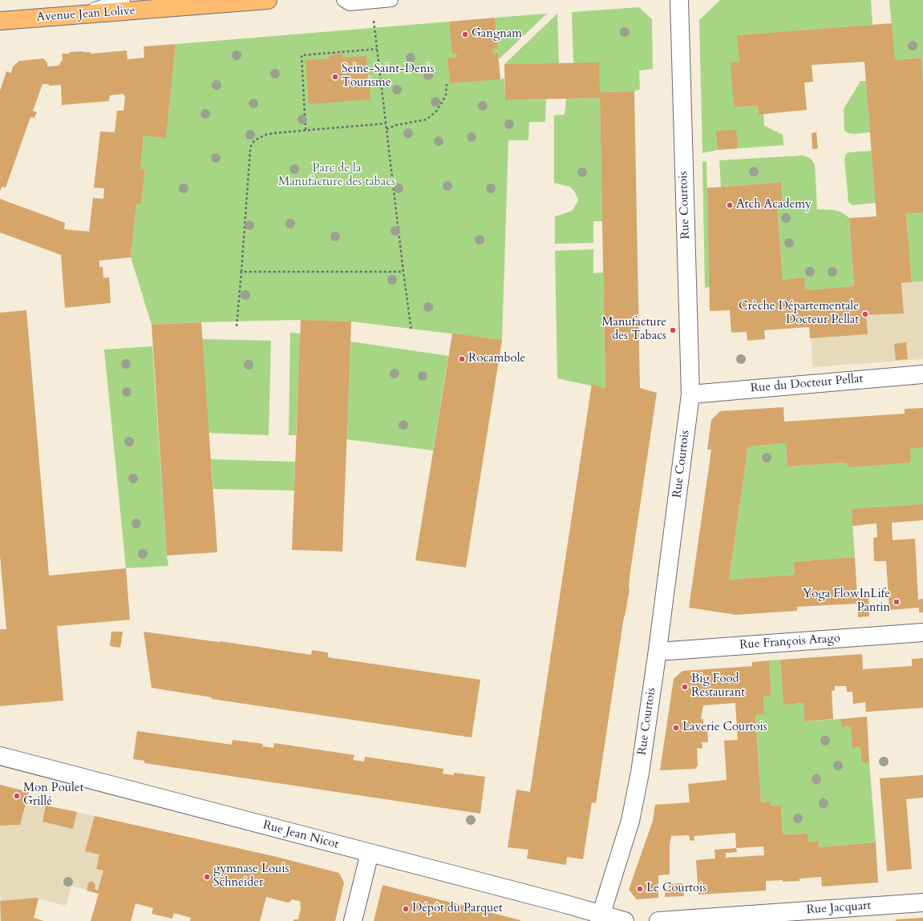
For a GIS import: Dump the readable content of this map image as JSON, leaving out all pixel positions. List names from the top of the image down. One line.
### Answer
{"streets":{"main road":["Avenue Jean Lolive"],"street":["Rue Courtois","Rue du Docteur Pellat","Rue François Arago","Rue Jean Nicot","Rue Jacquart"]},"crossings":[["Rue Courtois","Rue du Docteur Pellat"],["Rue Courtois","Rue François Arago"],["Rue Courtois","Rue Jean Nicot"]],"parks":["Parc de la Manufacture des tabacs"],"places":["Gangnam","Seine-Saint-Denis Tourisme","Atch Academy","Crèche Départementale Docteur Pellat","Manufacture des Tabacs","Rocambole","Yoga FlowInLife Pantin","Big Food Restaurant","Laverie Courtois","Mon Poulet Grillé","gymnase Louis Schneider","Le Courtois","Dépôt du Parquet"]}
